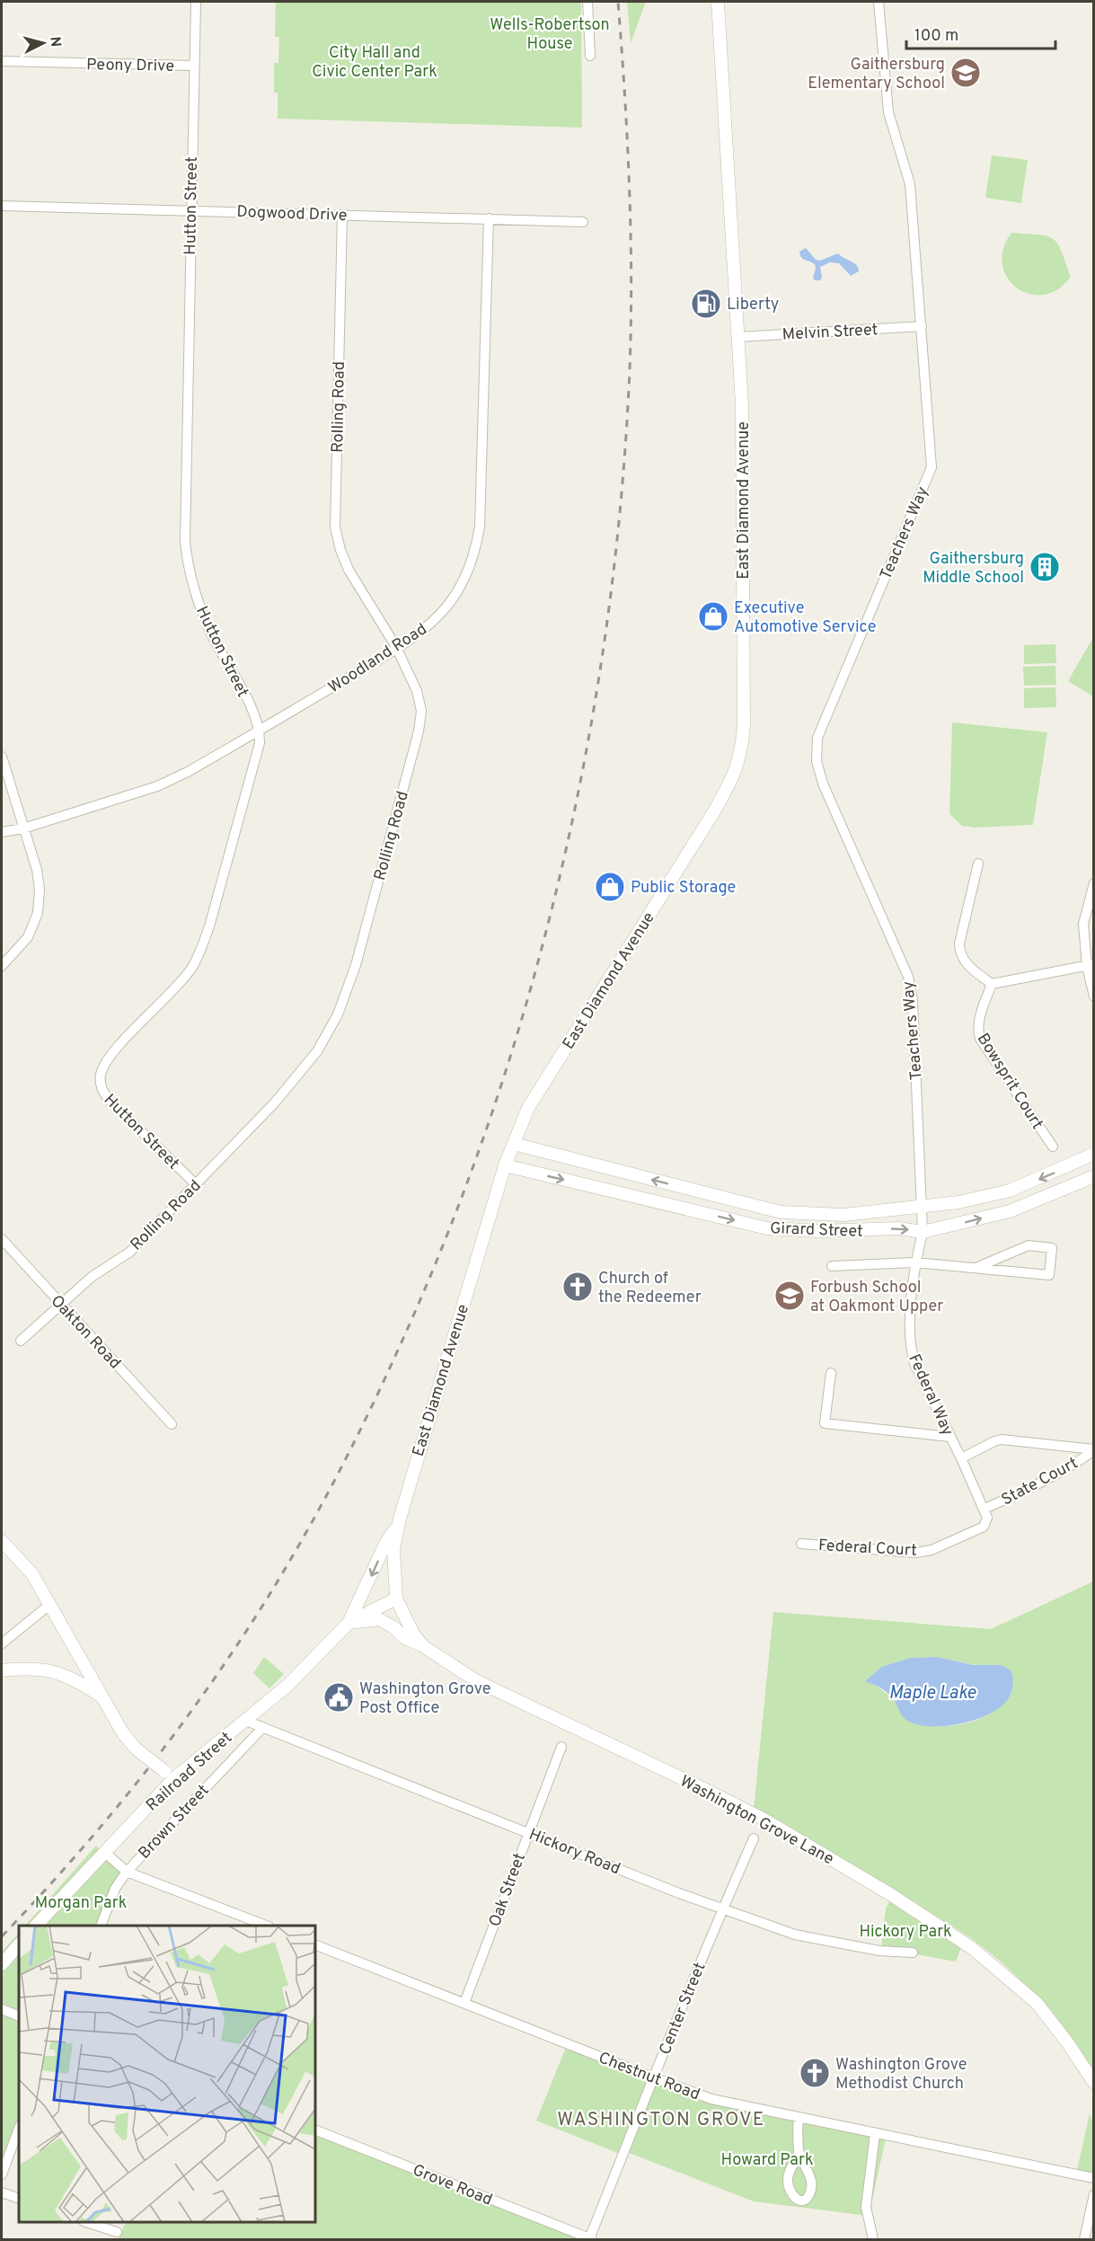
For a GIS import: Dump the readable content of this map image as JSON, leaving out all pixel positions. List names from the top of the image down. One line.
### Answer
{"streets":{"street":["Peony Drive","Hutton Street","Dogwood Drive","Melvin Street","Rolling Road","East Diamond Avenue","Teachers Way","Woodland Road","Bowsprit Court","Girard Street","Oakton Road","Federal Way","State Court","Federal Court","Railroad Street","Washington Grove Lane","Brown Street","Hickory Road","Oak Street","Center Street","Chestnut Road","Grove Road"]},"crossings":[["Peony Drive","Hutton Street"],["Hutton Street","Dogwood Drive"],["Hutton Street","Rolling Road"],["Hutton Street","Woodland Road"],["Dogwood Drive","Rolling Road"],["Dogwood Drive","Woodland Road"],["Melvin Street","East Diamond Avenue"],["Melvin Street","Teachers Way"],["Rolling Road","Woodland Road"],["Rolling Road","Oakton Road"],["East Diamond Avenue","Girard Street"],["East Diamond Avenue","Railroad Street"],["East Diamond Avenue","Washington Grove Lane"],["Teachers Way","Girard Street"],["Teachers Way","Federal Way"],["Girard Street","Federal Way"],["Federal Way","State Court"],["Federal Way","Federal Court"],["State Court","Federal Court"],["Railroad Street","Washington Grove Lane"],["Railroad Street","Hickory Road"],["Brown Street","Hickory Road"],["Hickory Road","Oak Street"],["Hickory Road","Center Street"],["Oak Street","Chestnut Road"],["Center Street","Chestnut Road"],["Center Street","Grove Road"]],"districts":["WASHINGTON GROVE"],"water":["Maple Lake"],"parks":["Wells-Robertson House","City Hall and Civic Center Park","Morgan Park","Hickory Park","Howard Park"],"places":{"school or university":["Gaithersburg Elementary School","Forbush School at Oakmont Upper"],"fuel station":["Liberty"],"building":["Gaithersburg Middle School"],"shop":["Executive Automotive Service","Public Storage"],"church":["Church of the Redeemer","Washington Grove Methodist Church"],"public building":["Washington Grove Post Office"]},"scale_bar":"100 m","north":"right"}
